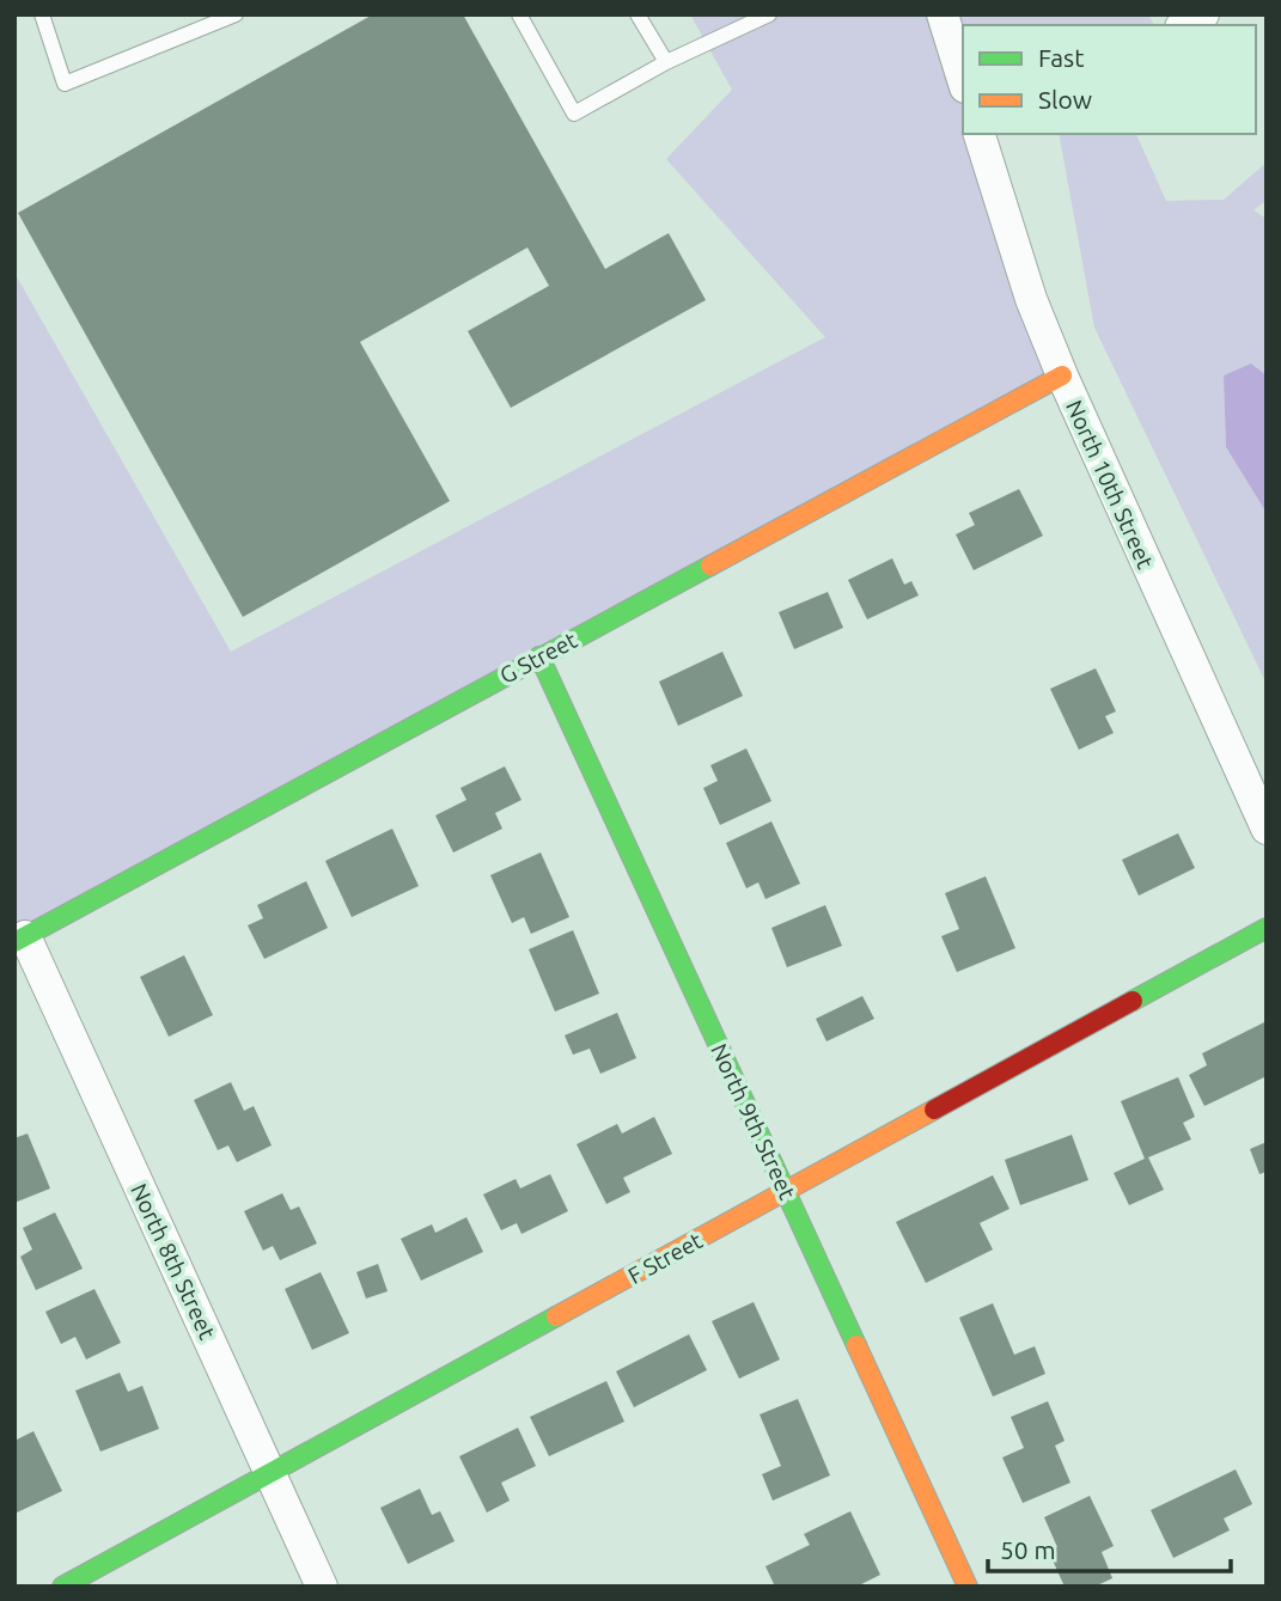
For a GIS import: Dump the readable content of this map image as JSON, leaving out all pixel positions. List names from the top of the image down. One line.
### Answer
{"streets":{"street":["North 10th Street","G Street","North 9th Street","F Street","North 8th Street"]},"crossings":[["North 10th Street","G Street"],["G Street","North 9th Street"],["G Street","North 8th Street"],["North 9th Street","F Street"],["F Street","North 8th Street"]],"legend":["Fast","Slow"],"scale_bar":"50 m"}
